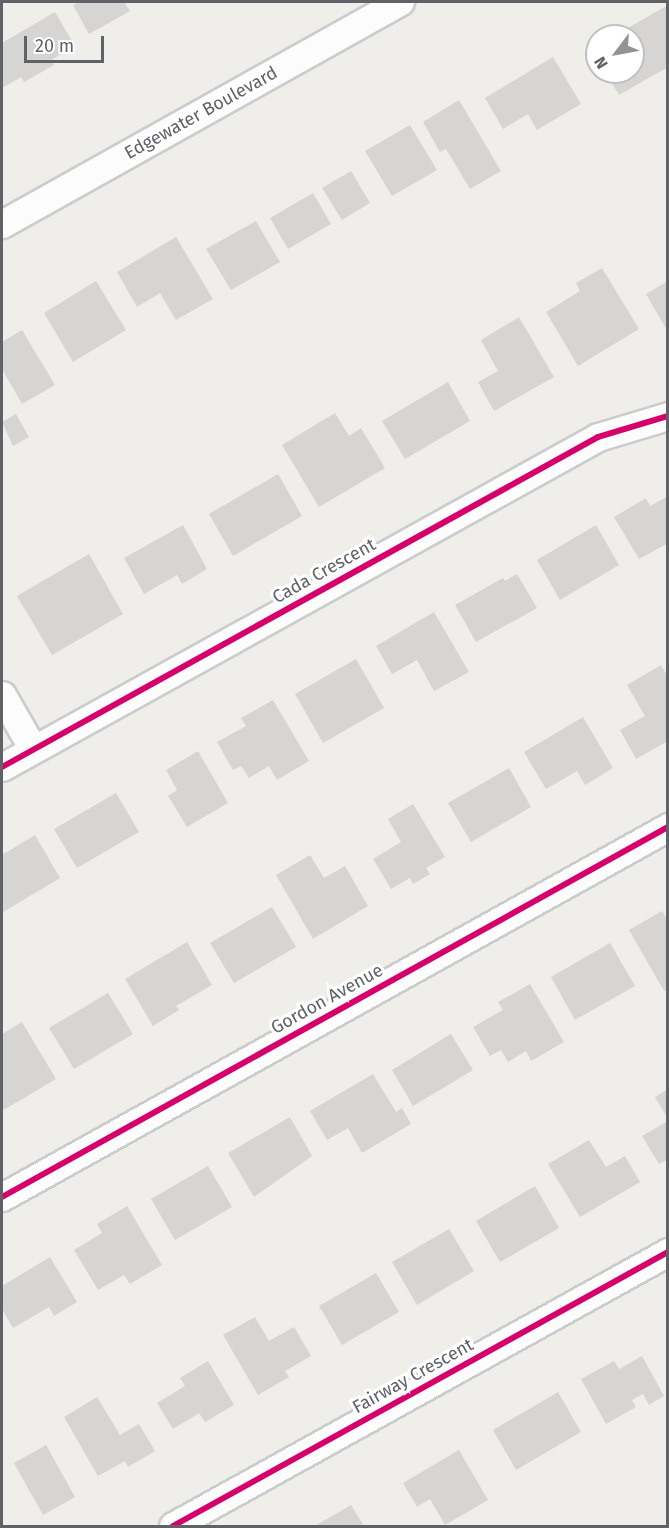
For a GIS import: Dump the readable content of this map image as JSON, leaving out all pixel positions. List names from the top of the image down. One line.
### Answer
{"streets":{"street":["Edgewater Boulevard","Cada Crescent","Gordon Avenue","Fairway Crescent"]},"scale_bar":"20 m","north":"bottom left"}
